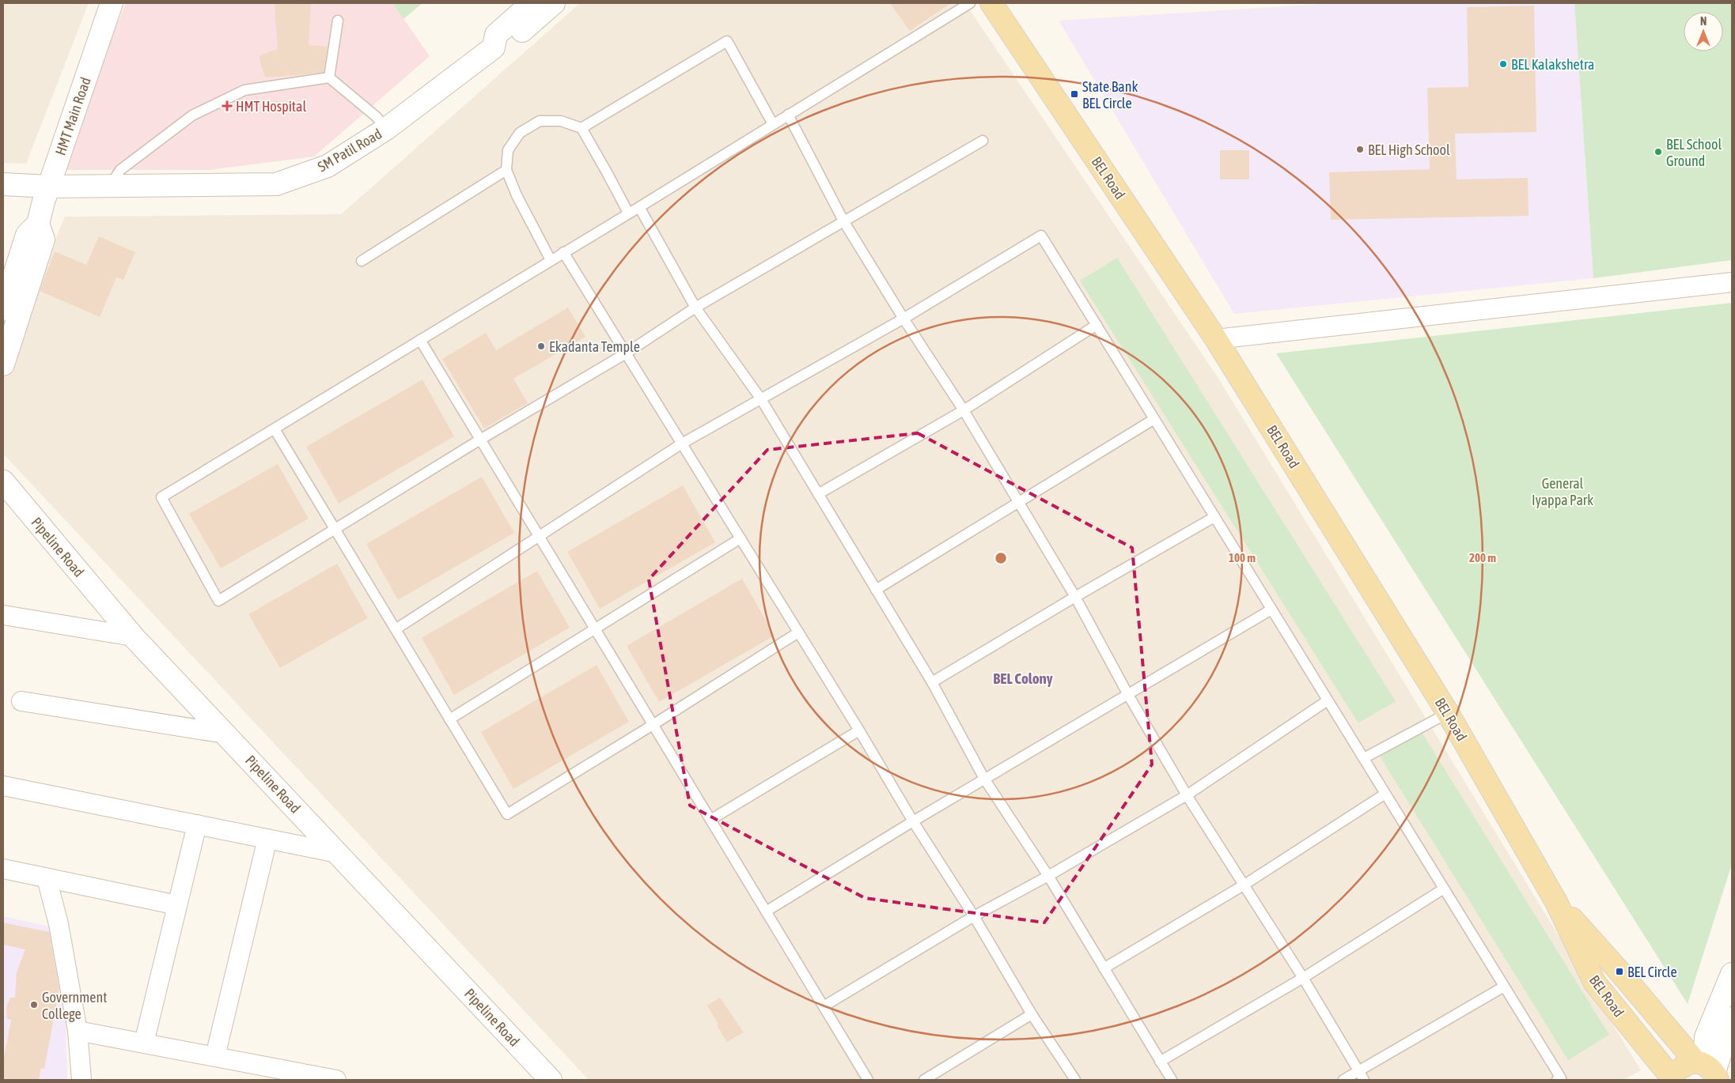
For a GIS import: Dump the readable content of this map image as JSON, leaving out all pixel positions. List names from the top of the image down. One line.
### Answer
{"streets":{"main road":["BEL Road"],"street":["HMT Main Road","SM Patil Road","Pipeline Road"]},"crossings":[["HMT Main Road","SM Patil Road"]],"districts":["BEL Colony"],"parks":["General Iyappa Park"],"places":{"other":["BEL Kalakshetra","BEL High School","BEL School Ground","Ekadanta Temple","Government College"],"transit":["State Bank BEL Circle","BEL Circle"],"health":["HMT Hospital"]},"north":"top","rings":["100 m","200 m"]}
